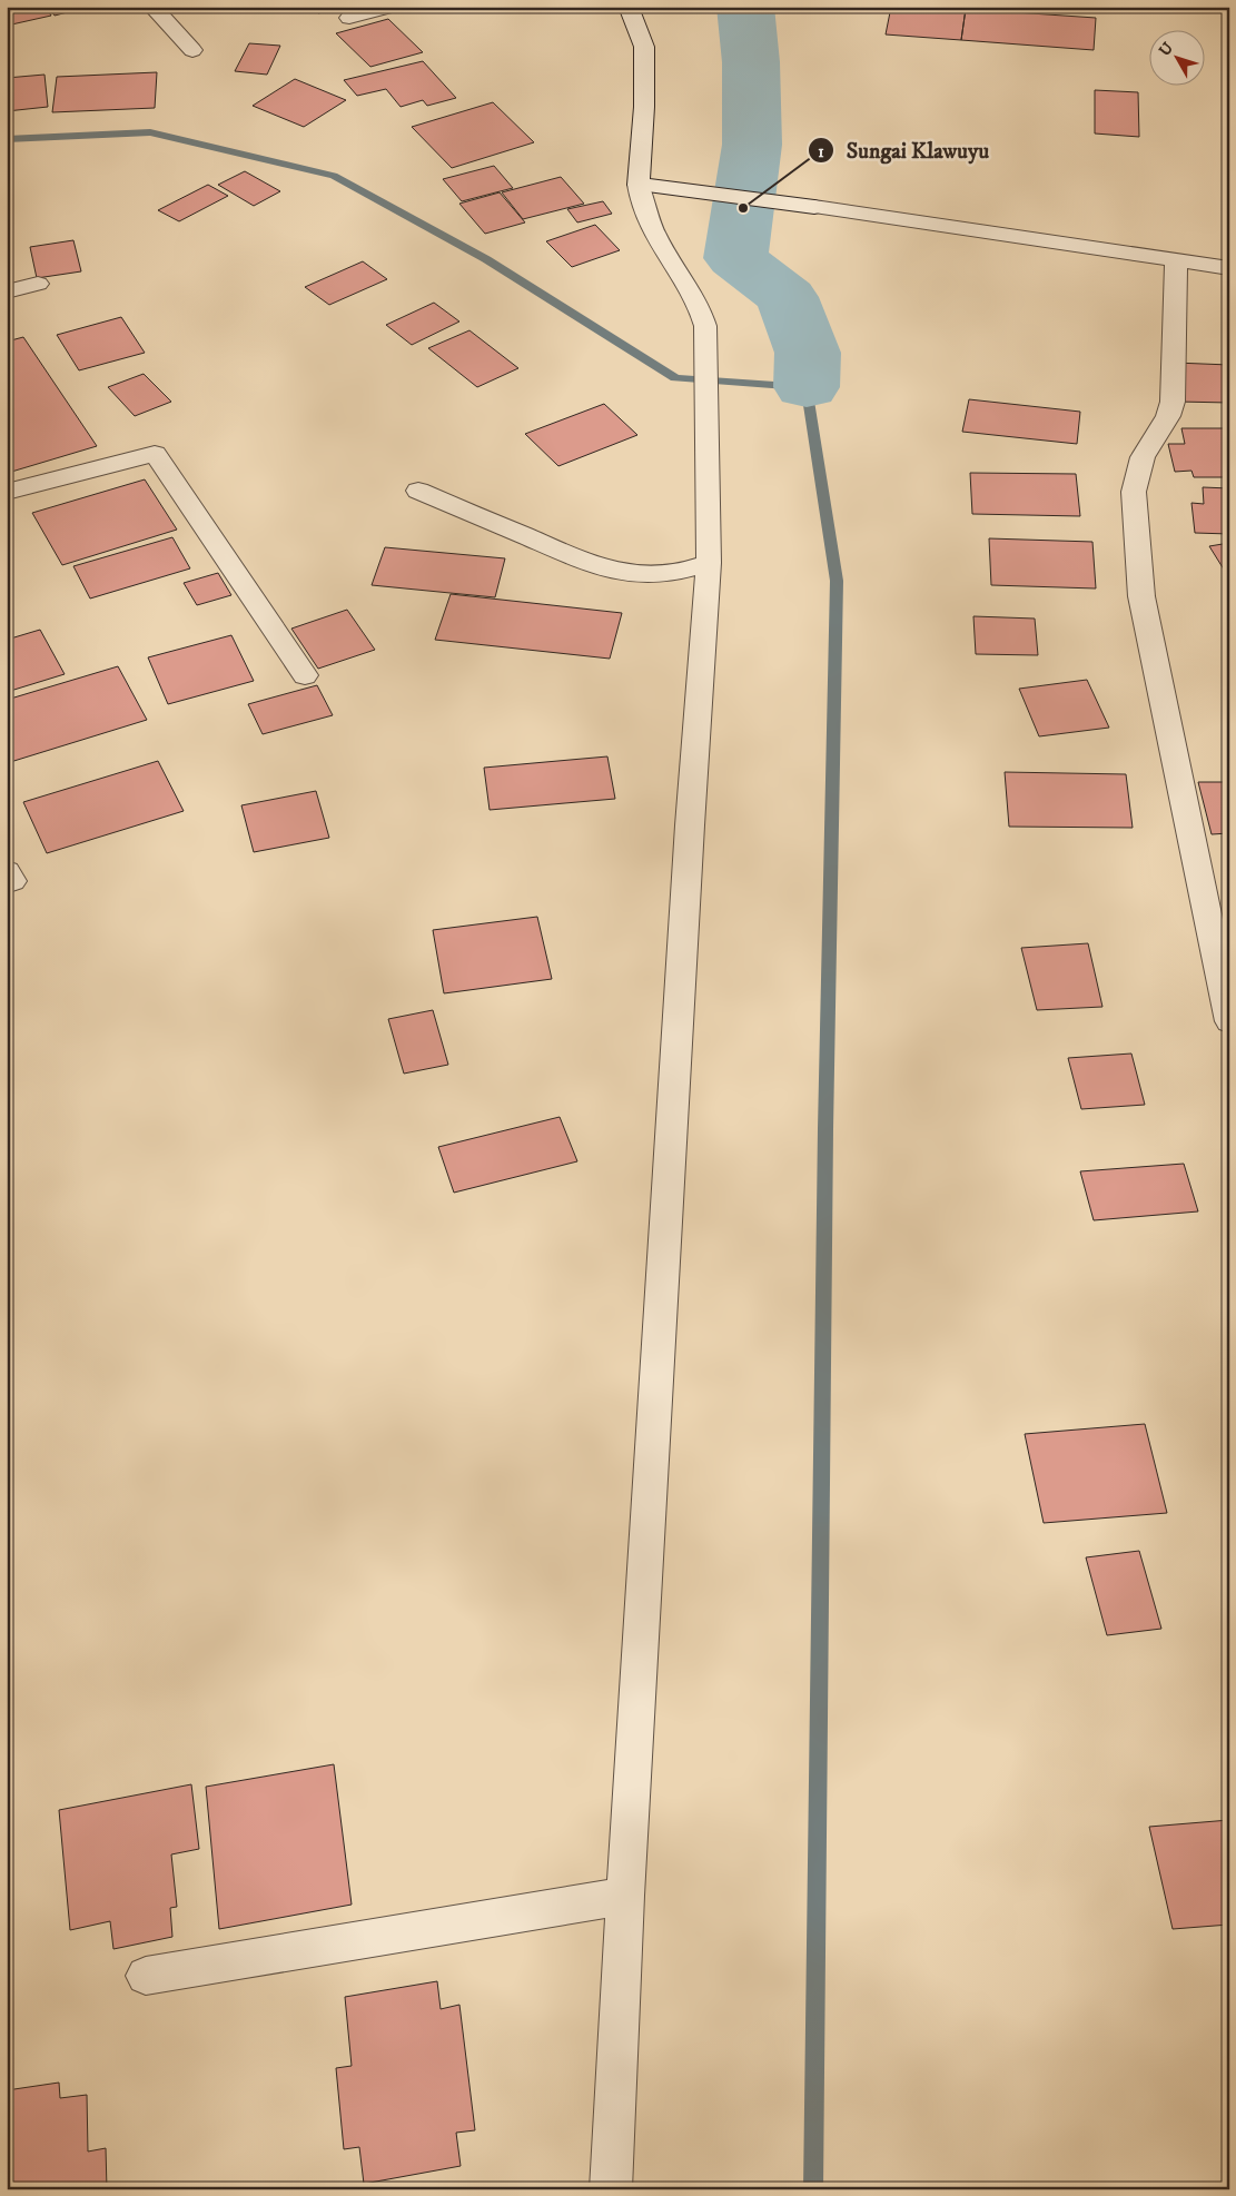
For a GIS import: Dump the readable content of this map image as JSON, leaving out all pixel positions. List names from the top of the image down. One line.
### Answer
{"places":["Sungai Klawuyu"],"north":"top left"}
